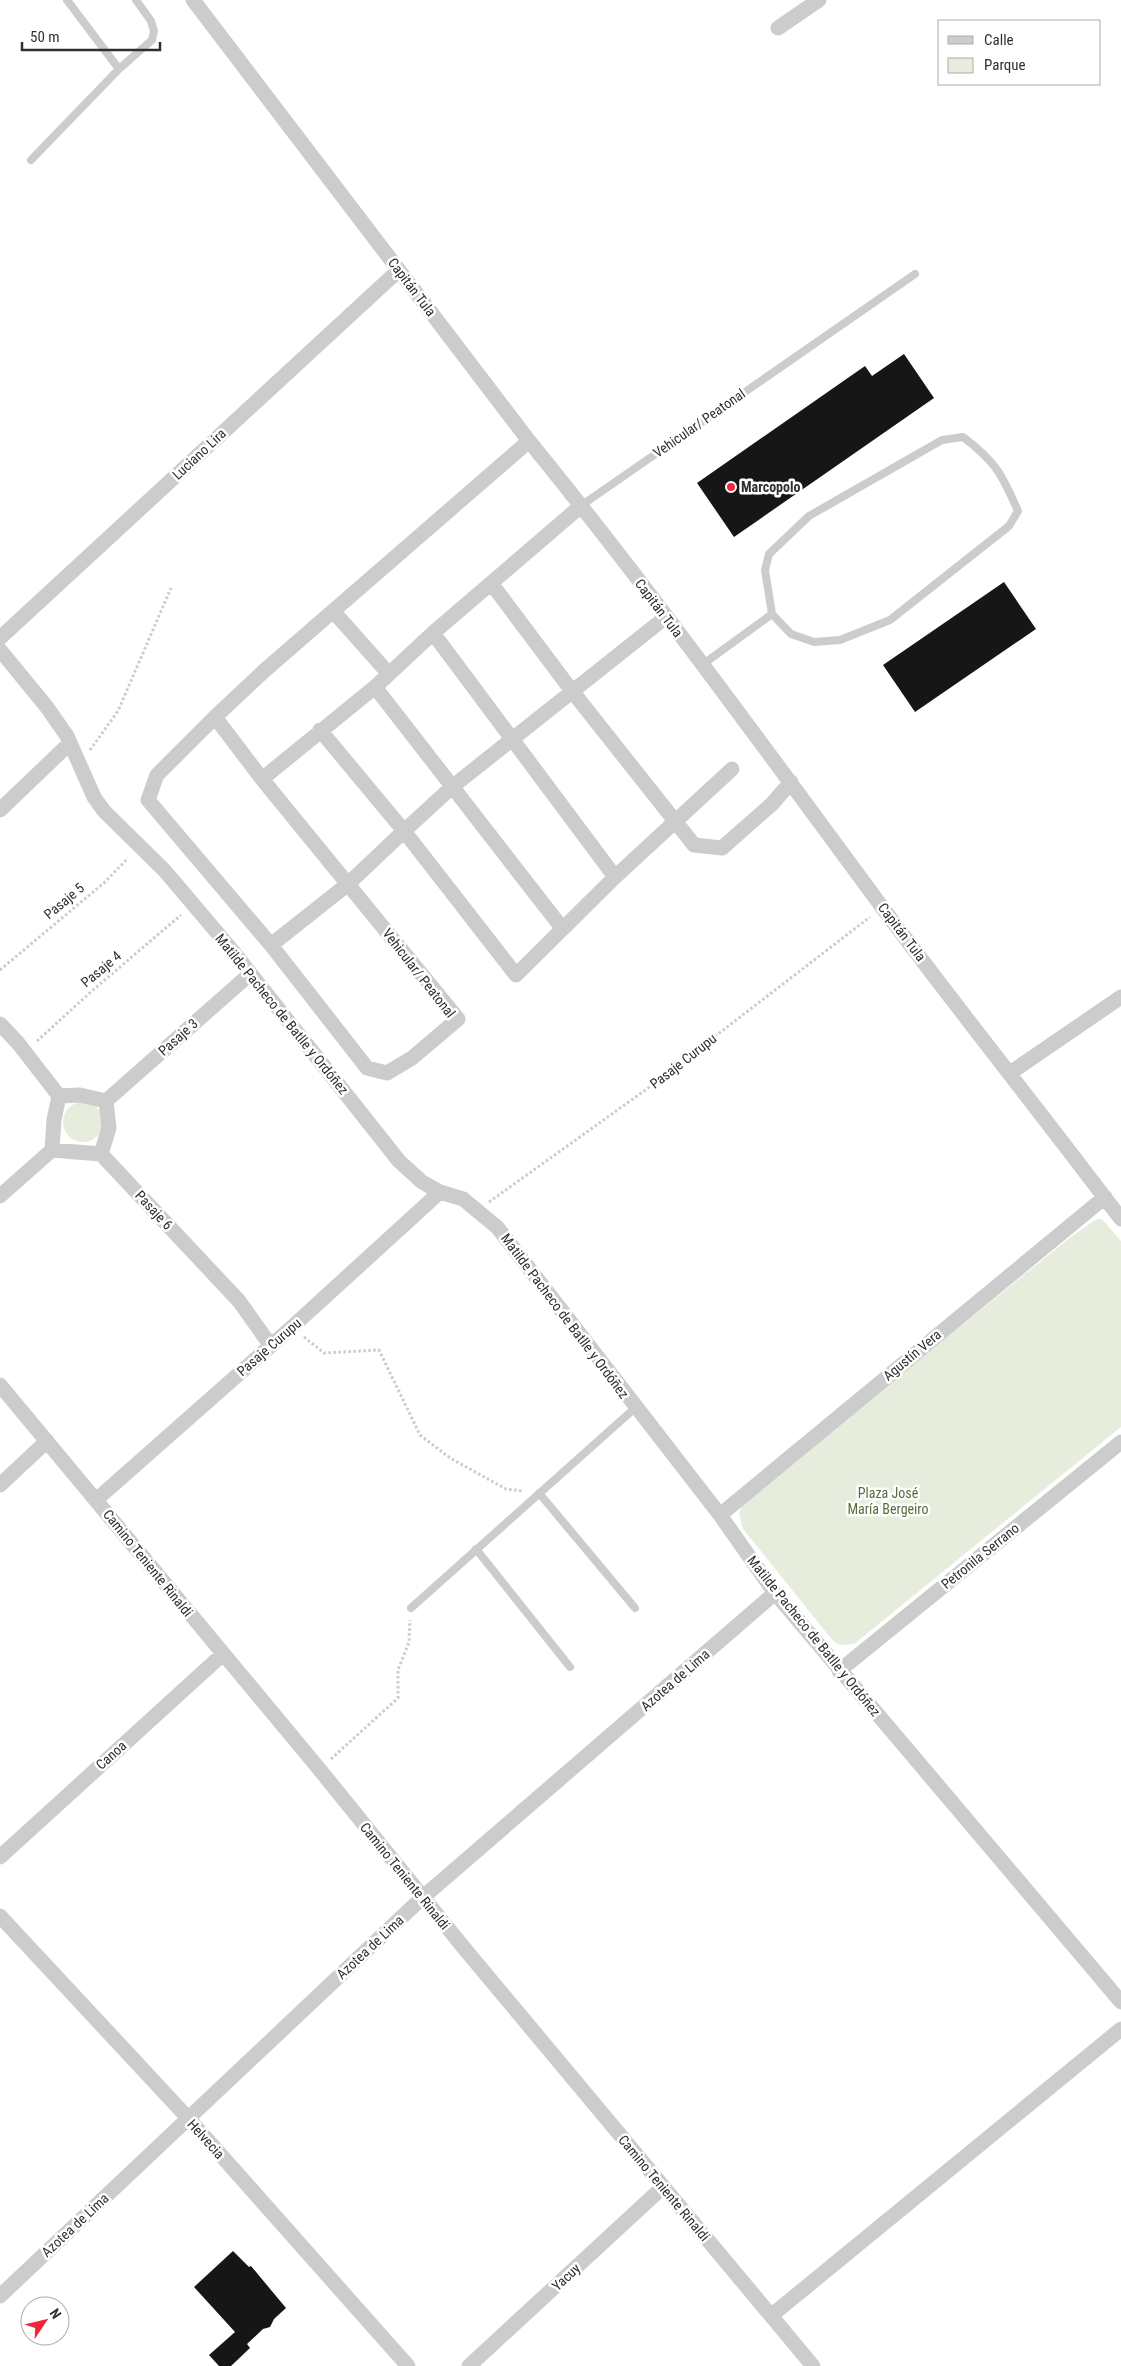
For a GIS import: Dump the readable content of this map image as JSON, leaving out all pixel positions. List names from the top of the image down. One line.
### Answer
{"streets":{"street":["Capitán Tula","Vehicular/ Peatonal","Luciano Lira","Matilde Pacheco de Batlle y Ordóñez","Pasaje 3","Pasaje Curupu","Pasaje 6","Agustín Vera","Petronila Serrano","Camino Teniente Rinaldi","Azotea de Lima","Canoa","Helvecia","Yacuy"],"path":["Pasaje 5","Pasaje 4"]},"crossings":[["Capitán Tula","Vehicular/ Peatonal"],["Capitán Tula","Luciano Lira"],["Capitán Tula","Pasaje Curupu"],["Capitán Tula","Agustín Vera"],["Pasaje 5","Matilde Pacheco de Batlle y Ordóñez"],["Pasaje 4","Matilde Pacheco de Batlle y Ordóñez"],["Matilde Pacheco de Batlle y Ordóñez","Pasaje 3"],["Matilde Pacheco de Batlle y Ordóñez","Pasaje Curupu"],["Matilde Pacheco de Batlle y Ordóñez","Agustín Vera"],["Matilde Pacheco de Batlle y Ordóñez","Petronila Serrano"],["Matilde Pacheco de Batlle y Ordóñez","Azotea de Lima"],["Pasaje Curupu","Pasaje 6"],["Pasaje Curupu","Camino Teniente Rinaldi"],["Camino Teniente Rinaldi","Azotea de Lima"],["Camino Teniente Rinaldi","Canoa"],["Camino Teniente Rinaldi","Yacuy"],["Azotea de Lima","Helvecia"]],"parks":["Plaza José María Bergeiro"],"places":["Marcopolo"],"legend":["Calle","Parque"],"scale_bar":"50 m","north":"top right"}
